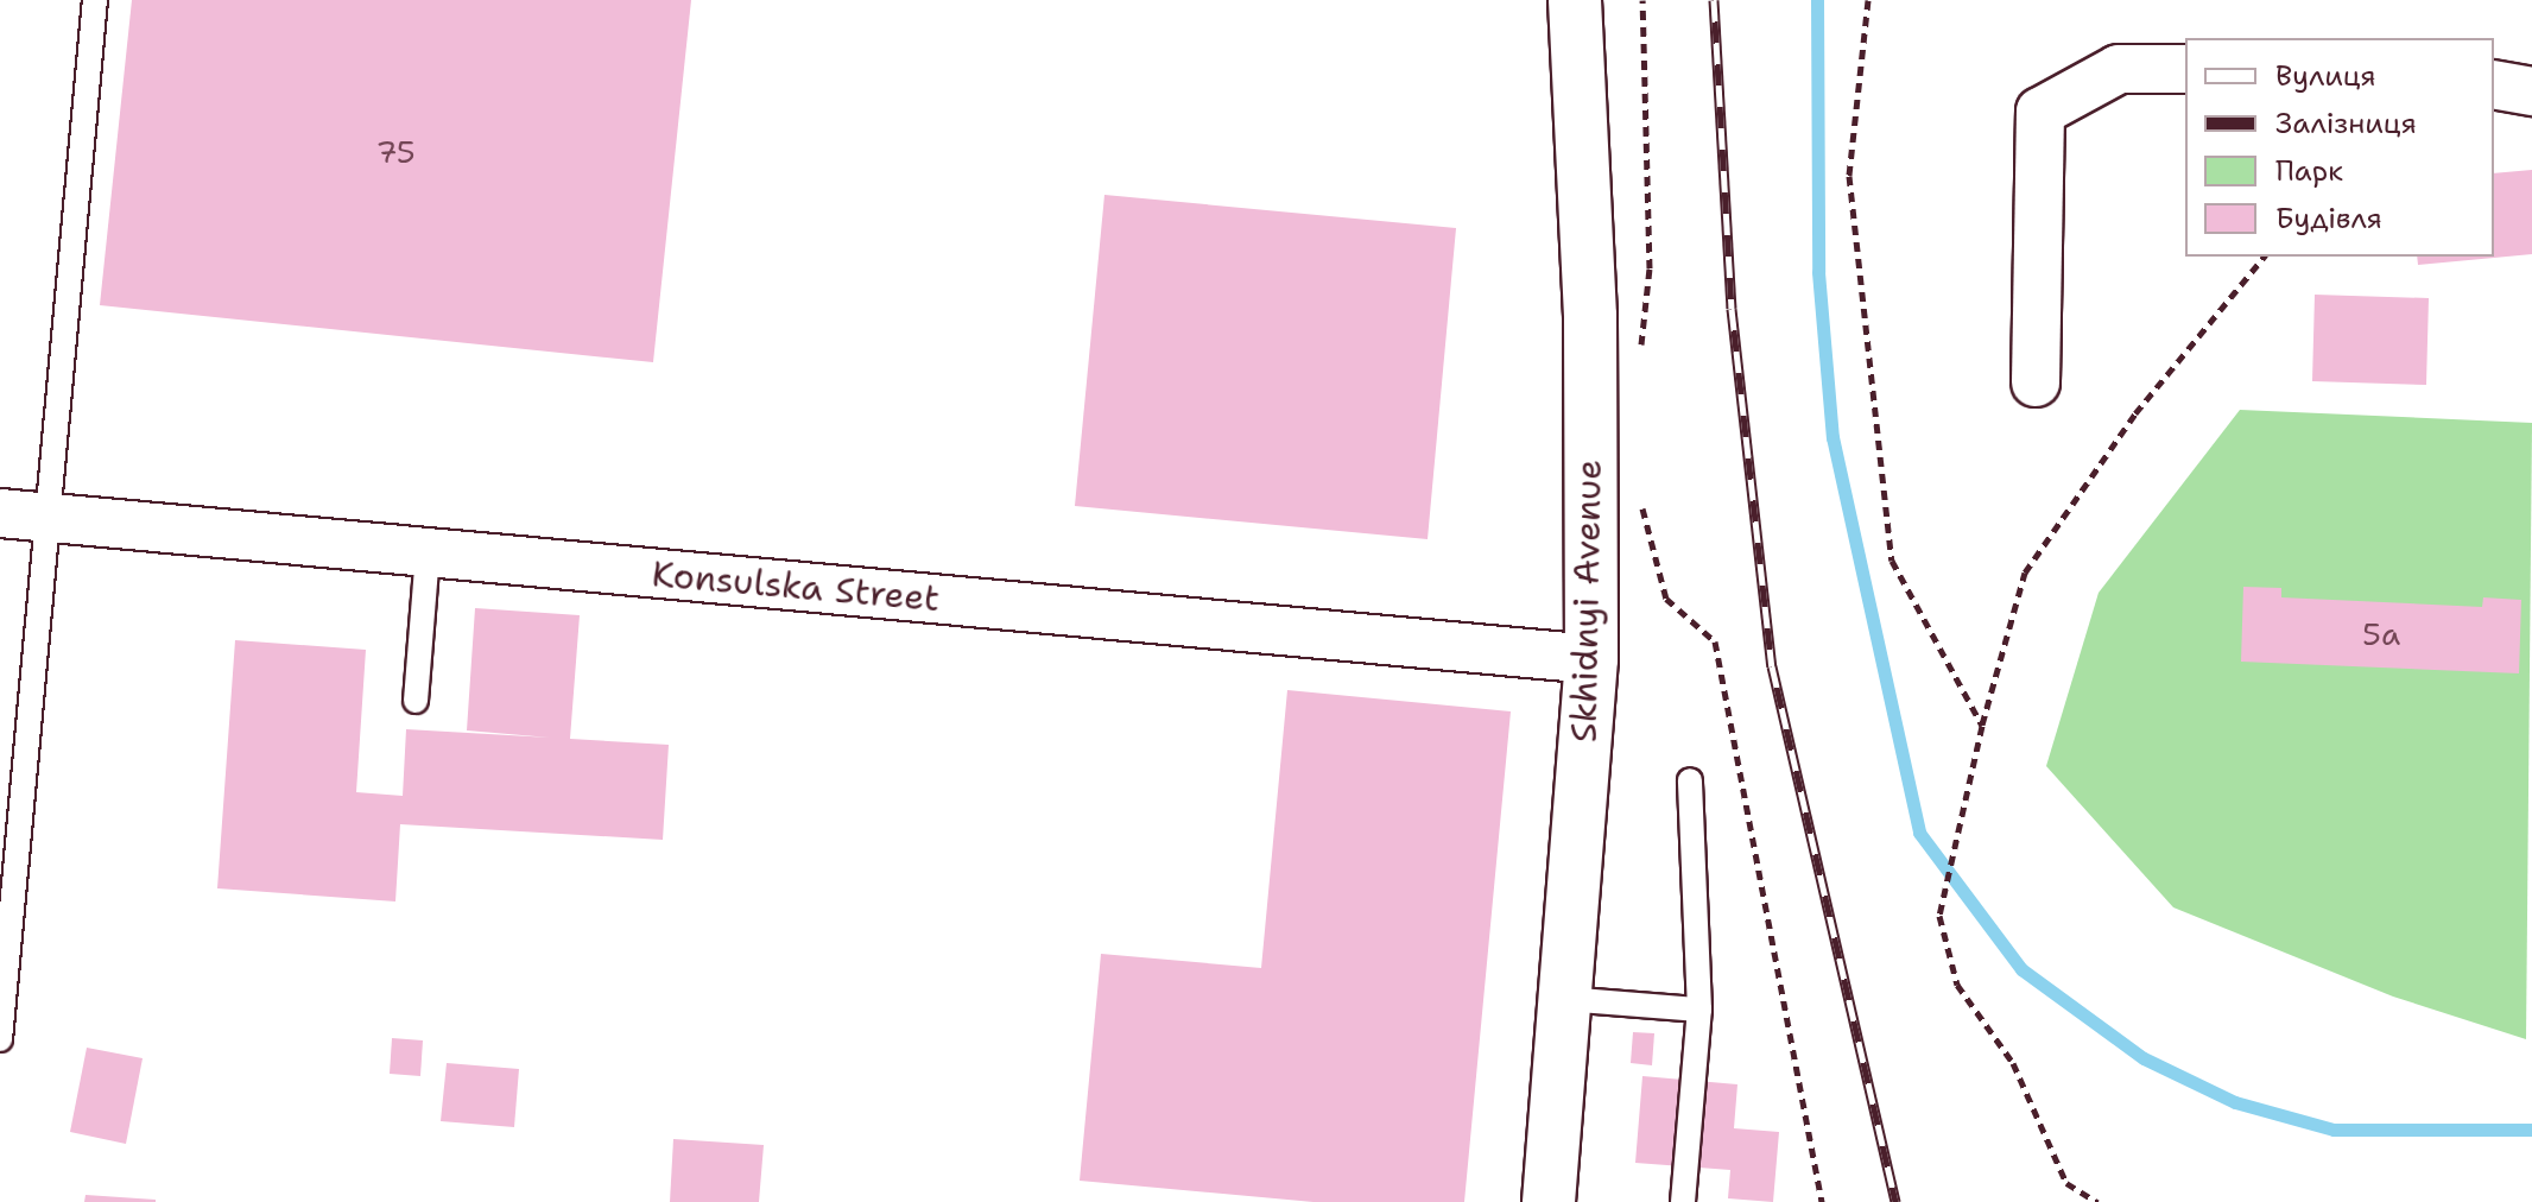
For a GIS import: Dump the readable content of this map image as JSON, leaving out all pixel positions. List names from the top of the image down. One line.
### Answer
{"streets":{"main road":["Skhidnyi Avenue"],"street":["Konsulska Street"]},"crossings":[["Konsulska Street","Skhidnyi Avenue"]],"house_numbers":["75","5а"],"legend":["Вулиця","Залізниця","Парк","Будівля"]}
